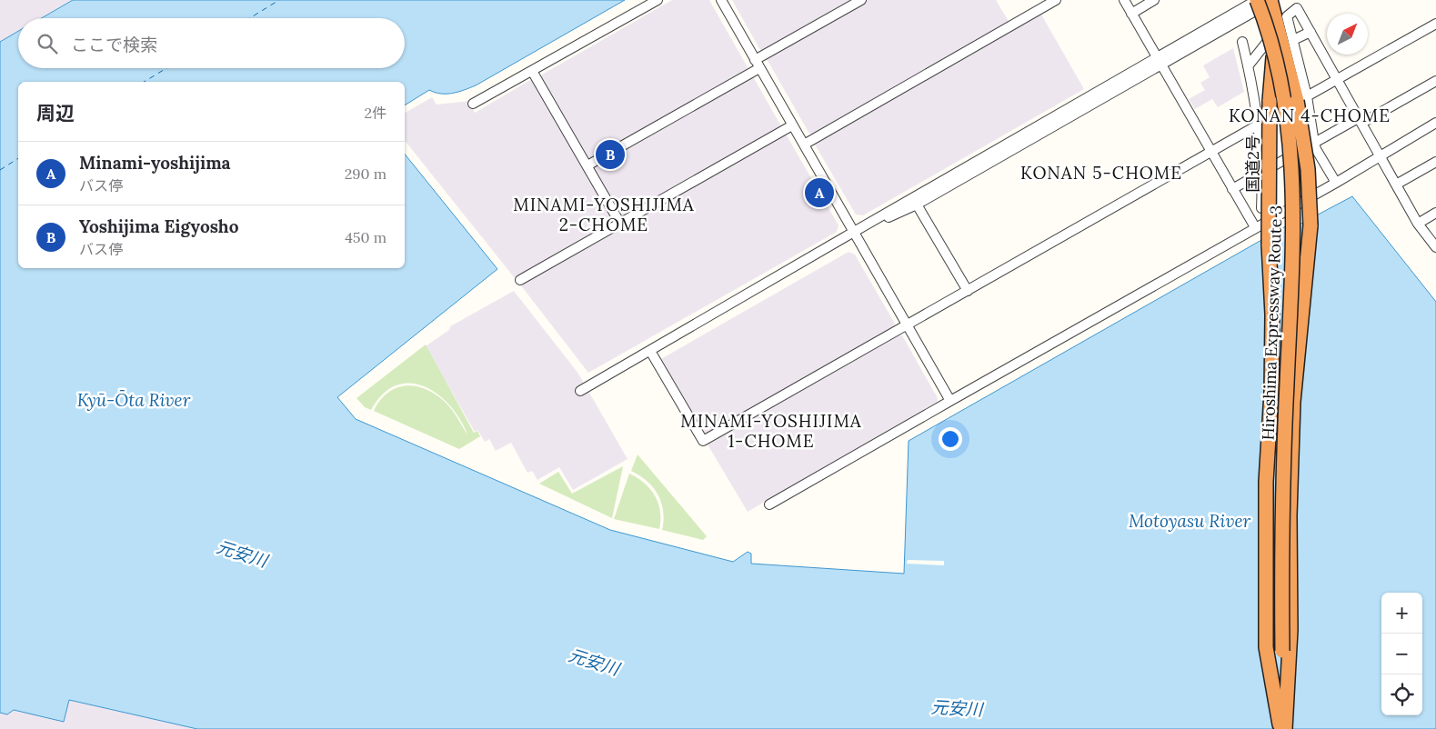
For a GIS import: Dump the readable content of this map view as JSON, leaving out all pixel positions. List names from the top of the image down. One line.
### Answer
{"streets":{"highway":["国道2号","Hiroshima Expressway Route 3"]},"crossings":[["国道2号","Hiroshima Expressway Route 3"]],"districts":["KONAN 4-CHOME","KONAN 5-CHOME","MINAMI-YOSHIJIMA 2-CHOME","MINAMI-YOSHIJIMA 1-CHOME"],"water":["Kyū-Ōta River","Motoyasu River","元安川"],"north":"top right","page":{"search":"ここで検索","heading":["周辺","2件"],"pins":["B","A"],"list":[{"mark":"A","name":"Minami-yoshijima","note":"バス停","value":"290 m"},{"mark":"B","name":"Yoshijima Eigyosho","note":"バス停","value":"450 m"}],"map_buttons":["+","−"]}}
